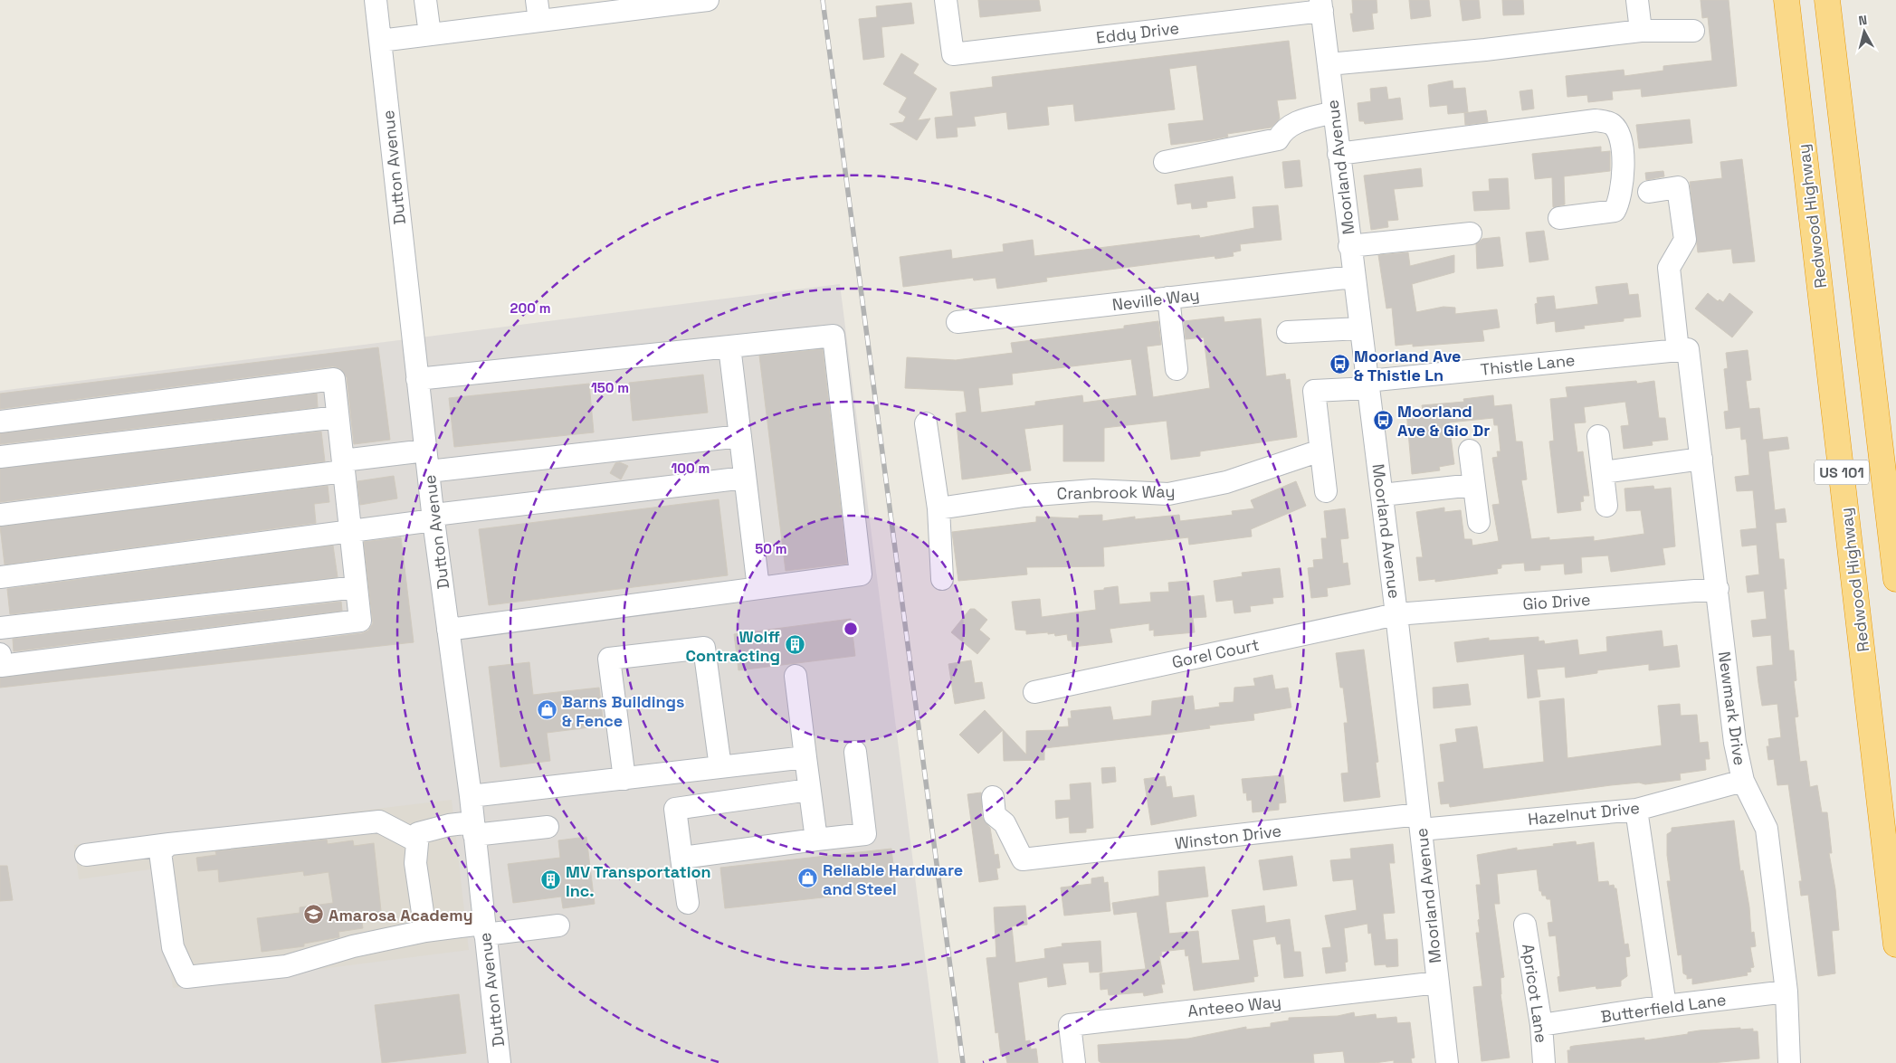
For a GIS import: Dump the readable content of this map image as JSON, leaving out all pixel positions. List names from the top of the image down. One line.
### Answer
{"streets":{"highway":["Redwood Highway","US 101"],"street":["Eddy Drive","Dutton Avenue","Moorland Avenue","Neville Way","Thistle Lane","Cranbrook Way","Gio Drive","Gorel Court","Newmark Drive","Hazelnut Drive","Winston Drive","Apricot Lane","Anteeo Way","Butterfield Lane"]},"crossings":[["Eddy Drive","Moorland Avenue"],["Moorland Avenue","Neville Way"],["Moorland Avenue","Thistle Lane"],["Moorland Avenue","Gio Drive"],["Moorland Avenue","Gorel Court"],["Moorland Avenue","Hazelnut Drive"],["Moorland Avenue","Winston Drive"],["Moorland Avenue","Anteeo Way"],["Thistle Lane","Cranbrook Way"],["Thistle Lane","Newmark Drive"],["Gio Drive","Gorel Court"],["Gio Drive","Newmark Drive"],["Newmark Drive","Hazelnut Drive"],["Newmark Drive","Butterfield Lane"],["Hazelnut Drive","Winston Drive"],["Apricot Lane","Butterfield Lane"]],"places":{"bus stop":["Moorland Ave & Thistle Ln","Moorland Ave & Gio Dr"],"building":["Wolff Contracting","MV Transportation Inc."],"shop":["Barns Buildings & Fence","Reliable Hardware and Steel"],"school or university":["Amarosa Academy"]},"north":"top","rings":["200 m","150 m","100 m","50 m"]}
